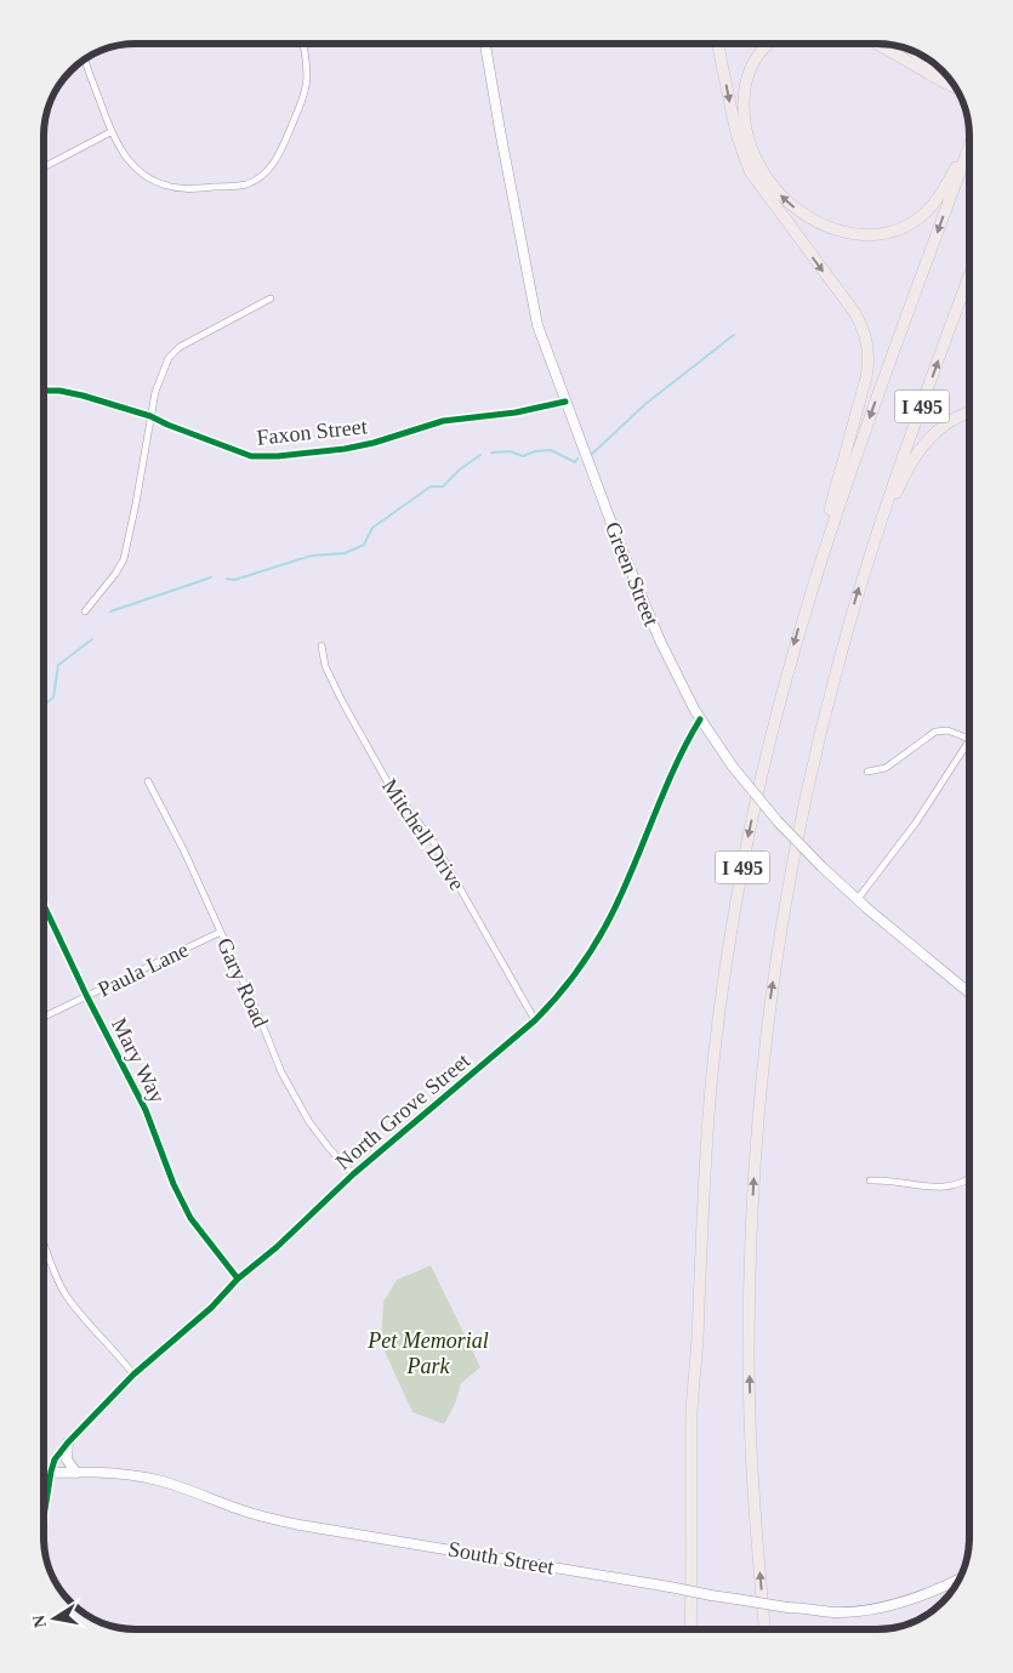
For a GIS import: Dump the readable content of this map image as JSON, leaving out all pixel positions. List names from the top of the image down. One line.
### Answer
{"streets":{"highway":["I 495"],"main road":["Green Street","South Street"],"street":["Faxon Street","Mitchell Drive","Paula Lane","Gary Road","Mary Way","North Grove Street"]},"crossings":[["Faxon Street","Green Street"],["Green Street","North Grove Street"],["Mitchell Drive","North Grove Street"],["Paula Lane","Gary Road"],["Paula Lane","Mary Way"],["Gary Road","North Grove Street"],["Mary Way","North Grove Street"],["North Grove Street","South Street"]],"parks":["Pet Memorial Park"],"north":"left"}
